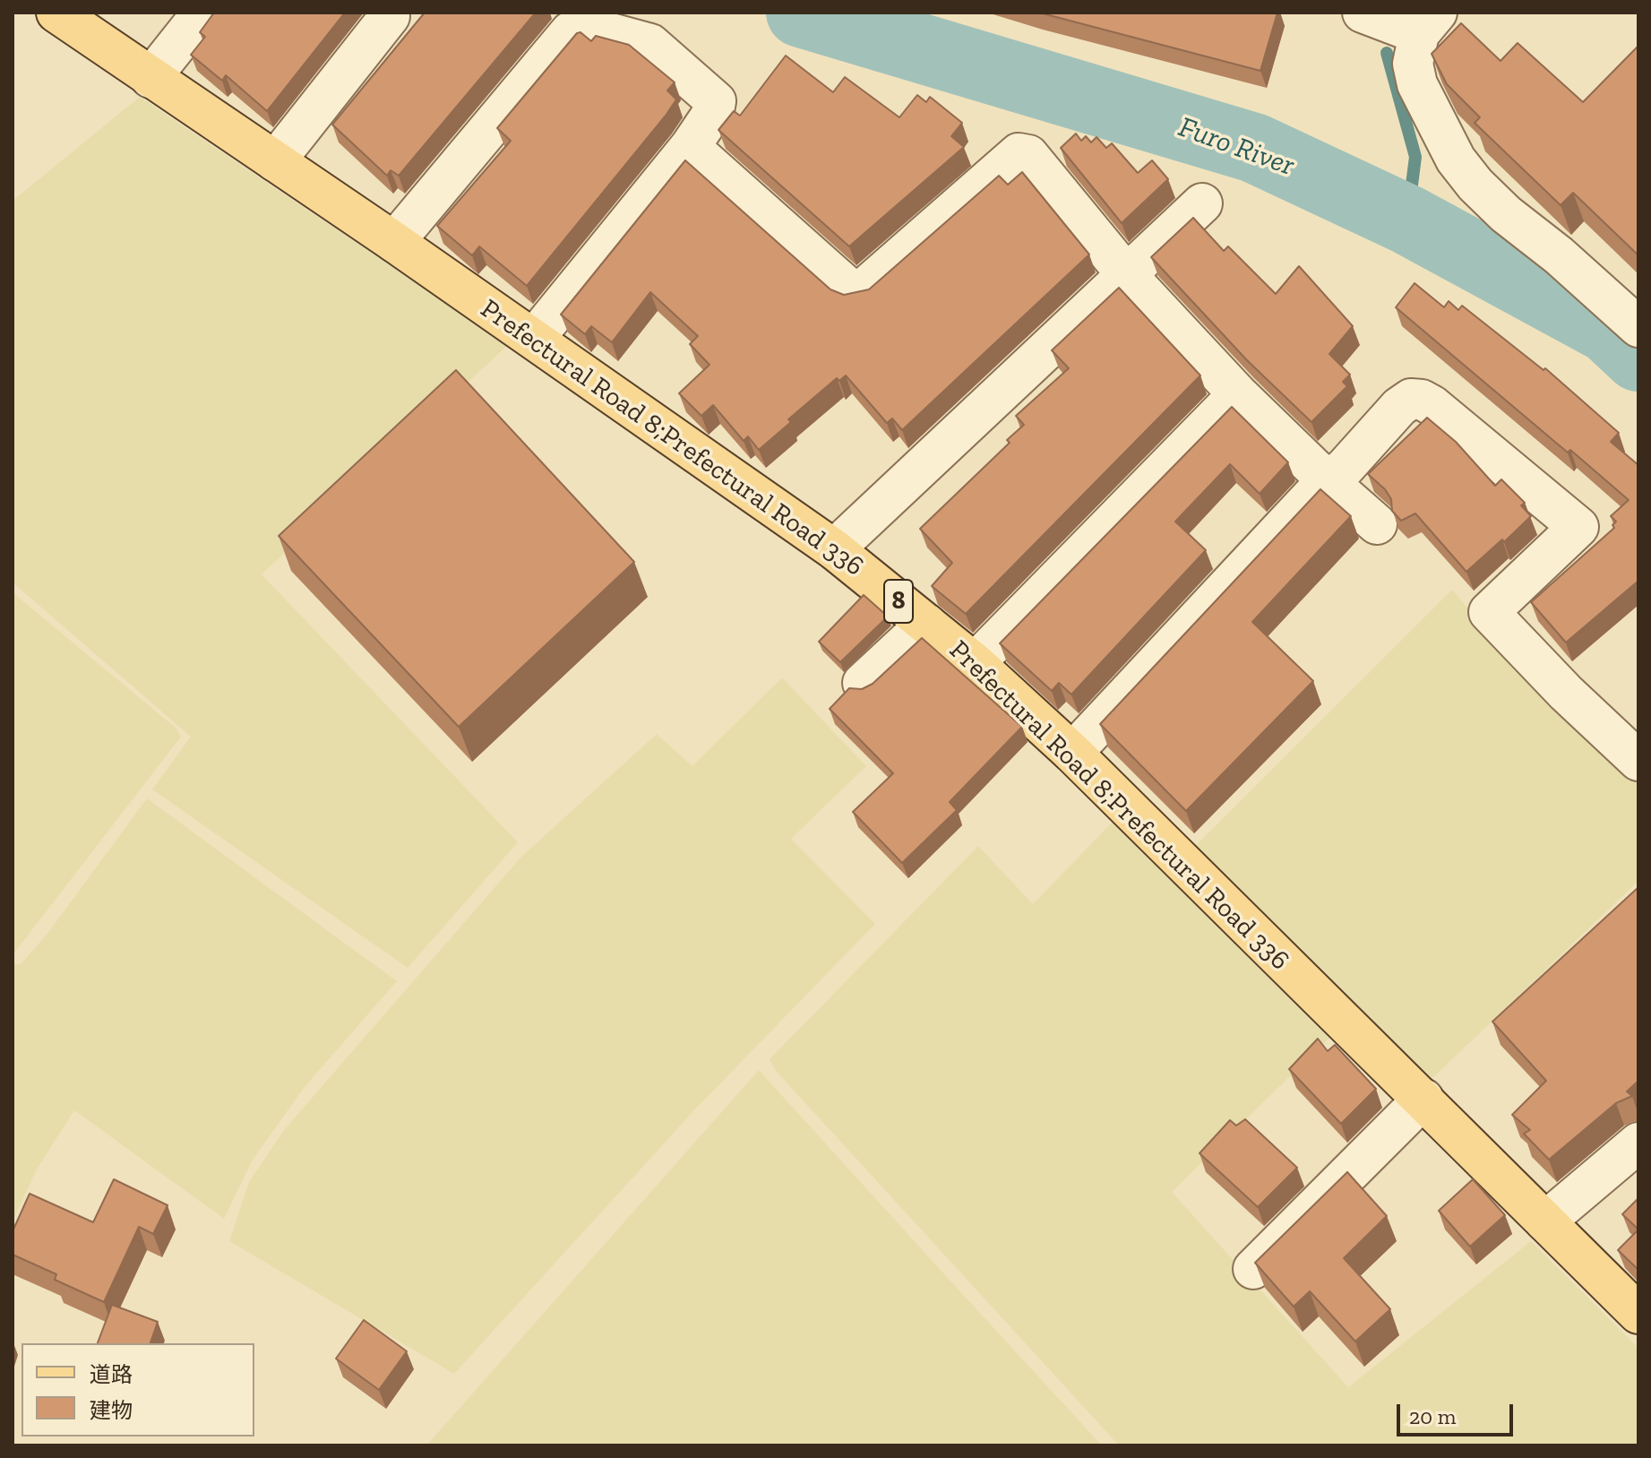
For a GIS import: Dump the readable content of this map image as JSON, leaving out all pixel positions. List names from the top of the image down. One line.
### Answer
{"streets":{"main road":["Prefectural Road 8;Prefectural Road 336","8"]},"water":["Furo River"],"legend":["道路","建物"],"scale_bar":"20 m"}
